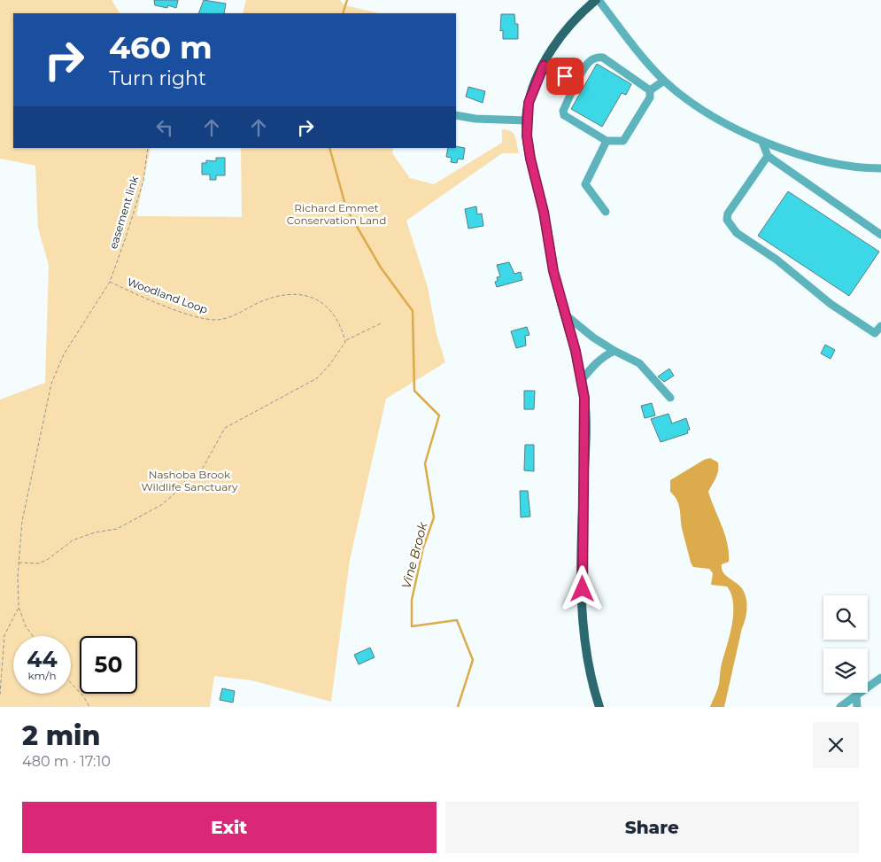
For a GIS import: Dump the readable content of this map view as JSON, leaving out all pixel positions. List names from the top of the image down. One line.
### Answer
{"streets":{"path":["easement link","Woodland Loop"]},"crossings":[["easement link","Woodland Loop"]],"water":["Vine Brook"],"parks":["Richard Emmet Conservation Land","Nashoba Brook Wildlife Sanctuary"],"page":{"turn":["460 m","Turn right"],"speed":"44 km/h","limit":"50","heading":["2 min","480 m · 17:10"],"buttons":["Exit","Share"]}}
